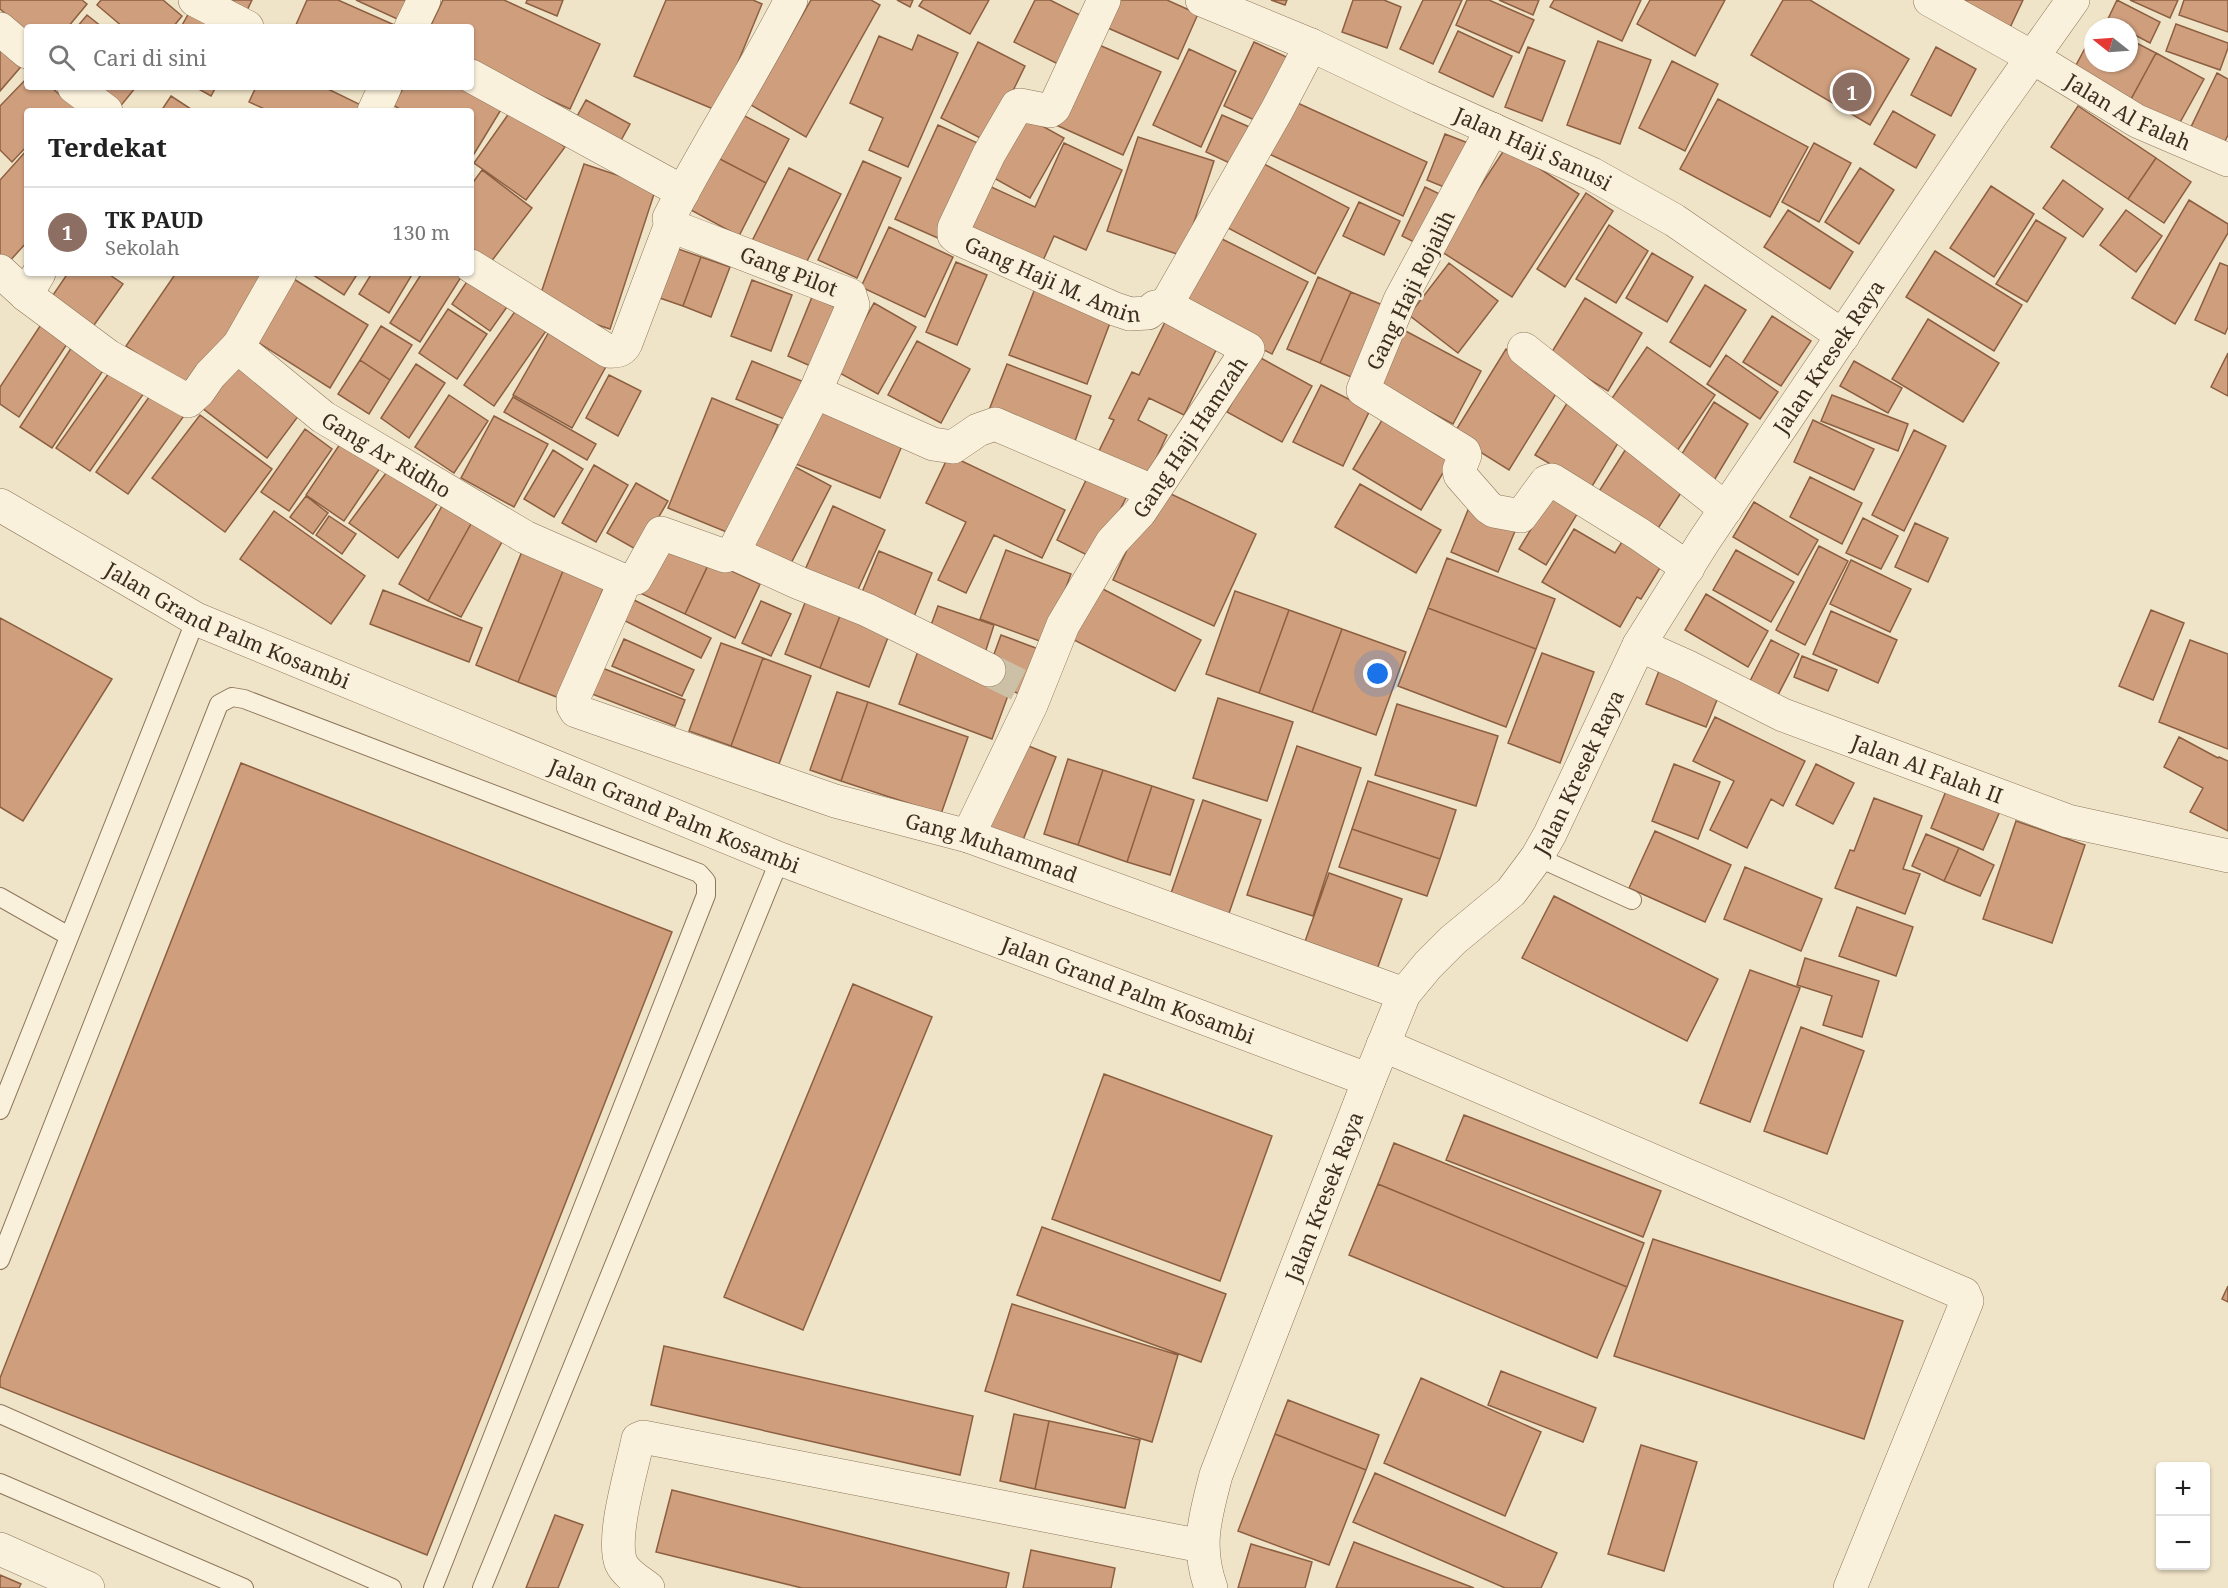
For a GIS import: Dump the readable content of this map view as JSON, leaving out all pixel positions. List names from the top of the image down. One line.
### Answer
{"streets":{"street":["Jalan Al Falah","Jalan Haji Sanusi","Gang Pilot","Gang Haji M. Amin","Gang Haji Rojalih","Jalan Kresek Raya","Gang Haji Hamzah","Gang Ar Ridho","Jalan Grand Palm Kosambi","Jalan Al Falah II","Gang Muhammad"]},"crossings":[["Jalan Al Falah","Jalan Kresek Raya"],["Jalan Haji Sanusi","Gang Haji Rojalih"],["Jalan Haji Sanusi","Jalan Kresek Raya"],["Gang Haji M. Amin","Gang Haji Hamzah"],["Gang Haji Rojalih","Jalan Kresek Raya"],["Jalan Kresek Raya","Jalan Grand Palm Kosambi"],["Jalan Kresek Raya","Jalan Al Falah II"],["Jalan Kresek Raya","Gang Muhammad"],["Gang Haji Hamzah","Gang Muhammad"],["Gang Ar Ridho","Gang Muhammad"]],"north":"left","page":{"search":"Cari di sini","pins":"1","heading":"Terdekat","list":[{"mark":"1","name":"TK PAUD","note":"Sekolah","value":"130 m"}],"map_buttons":["+","−"]}}
